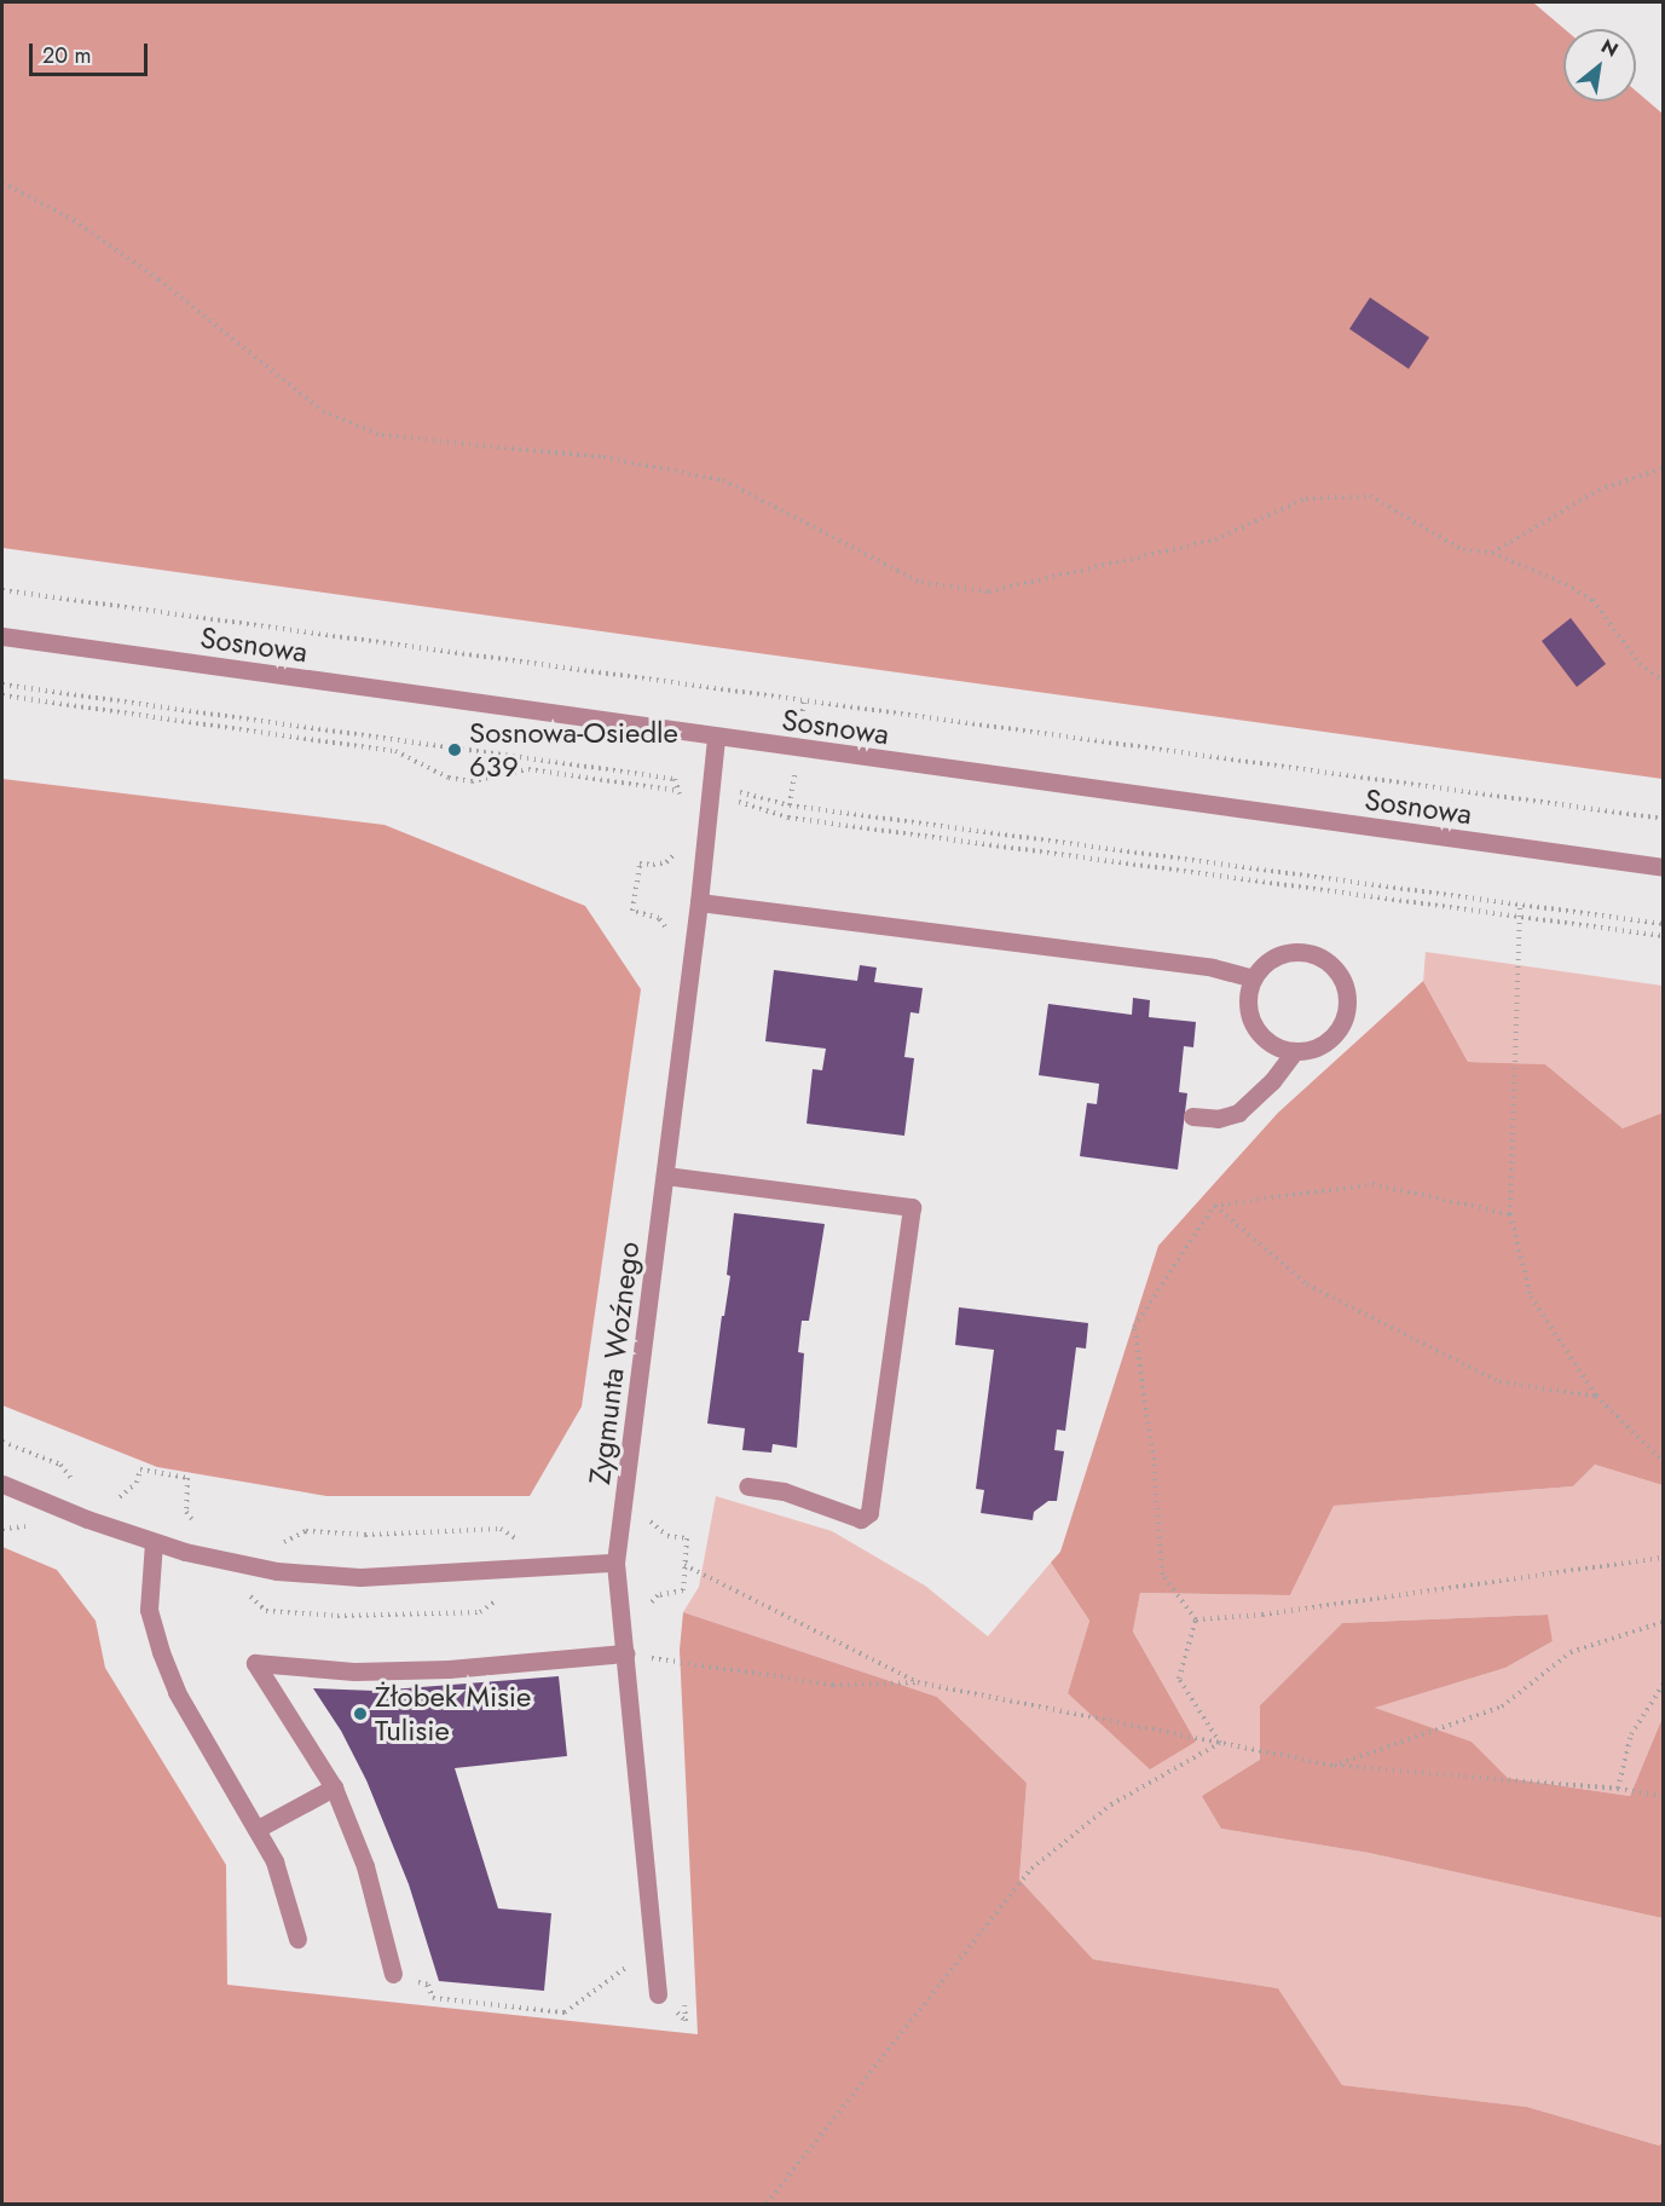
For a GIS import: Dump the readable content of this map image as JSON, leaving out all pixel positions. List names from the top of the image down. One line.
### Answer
{"streets":{"street":["Sosnowa","Zygmunta Woźnego"]},"crossings":[["Sosnowa","Zygmunta Woźnego"]],"places":["Sosnowa-Osiedle 639","Żłobek Misie Tulisie"],"scale_bar":"20 m","north":"top right"}
